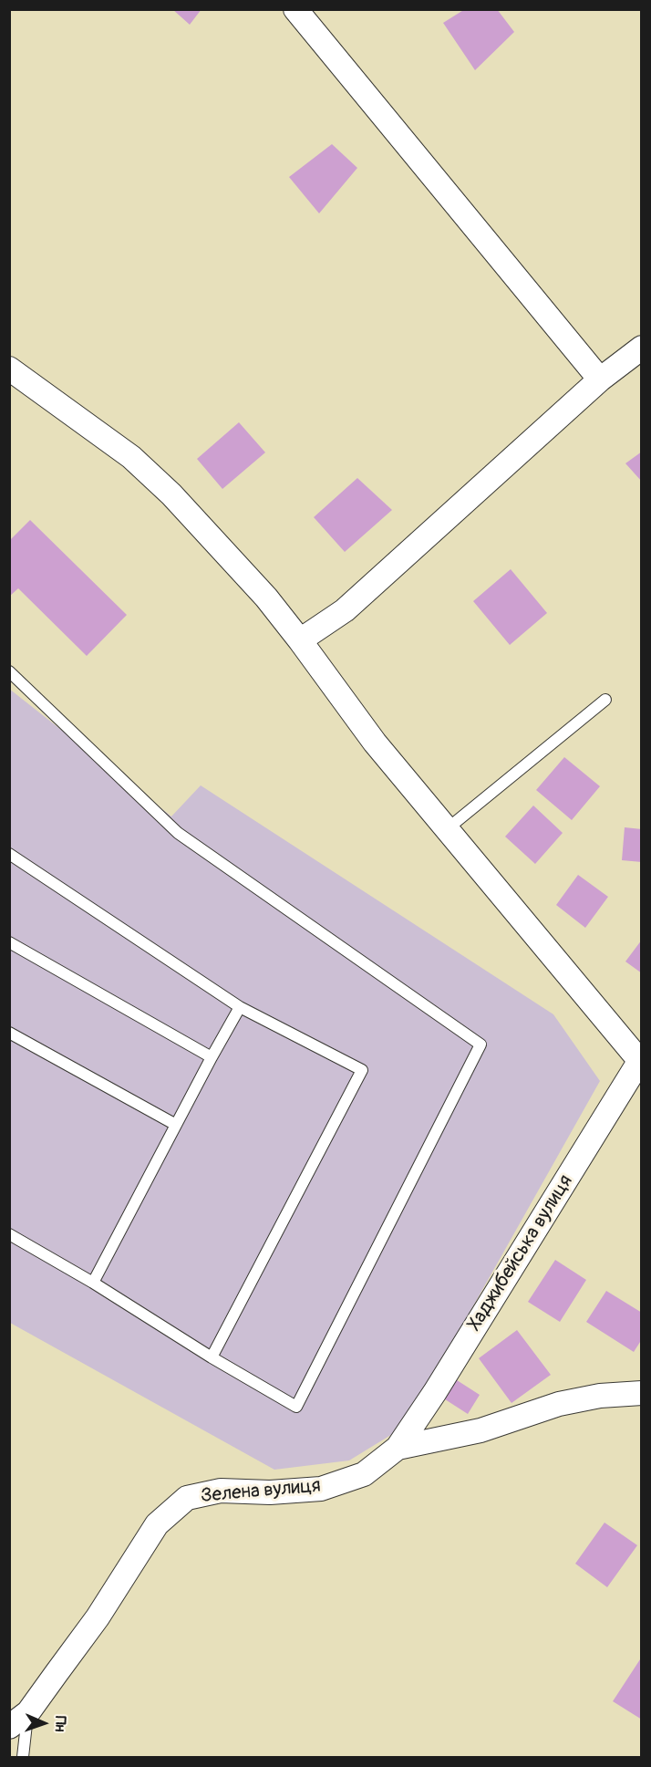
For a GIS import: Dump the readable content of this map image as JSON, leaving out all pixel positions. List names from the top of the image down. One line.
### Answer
{"streets":{"street":["Хаджибейська вулиця","Зелена вулиця"]},"crossings":[["Хаджибейська вулиця","Зелена вулиця"]],"north":"right"}
